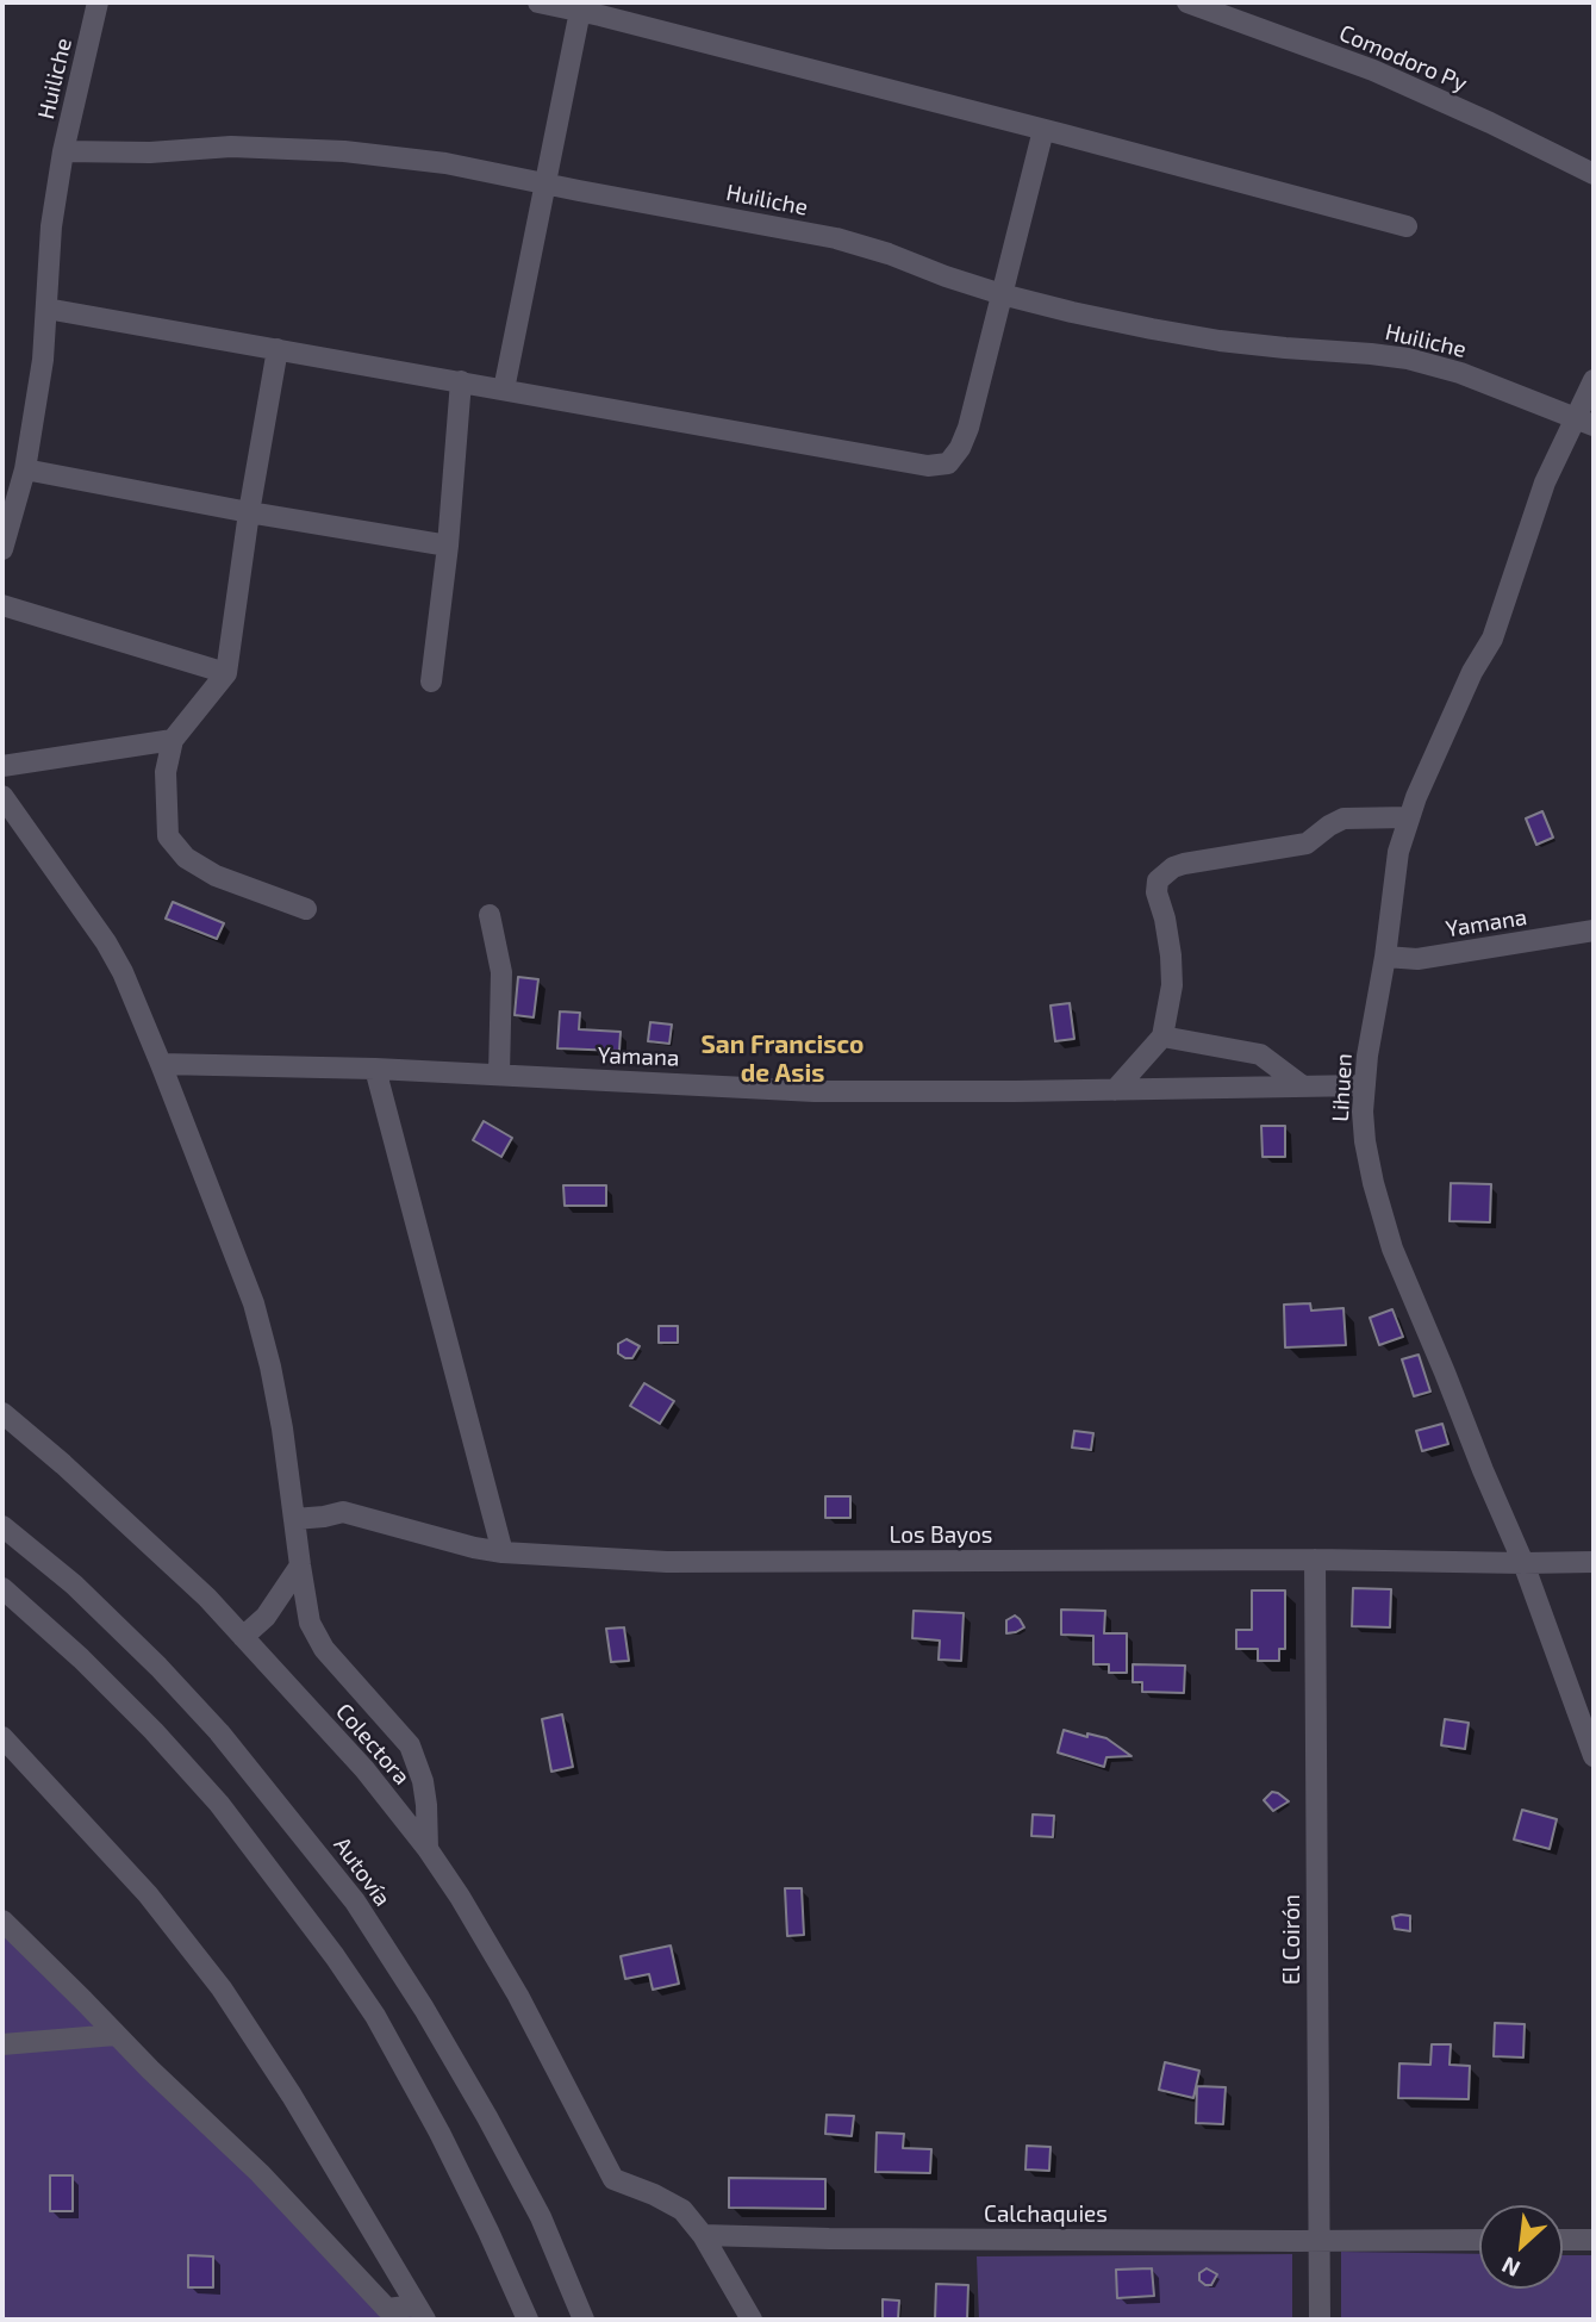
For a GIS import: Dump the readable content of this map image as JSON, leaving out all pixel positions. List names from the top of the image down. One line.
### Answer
{"streets":{"street":["Comodoro Py","Huiliche","Yamana","Lihuen","Los Bayos","Colectora","Autovía","El Coirón","Calchaquies"]},"crossings":[["Huiliche","Lihuen"],["Yamana","Lihuen"],["Lihuen","Los Bayos"],["Los Bayos","El Coirón"],["Colectora","Calchaquies"],["El Coirón","Calchaquies"]],"districts":["San Francisco de Asis"],"north":"bottom left"}
